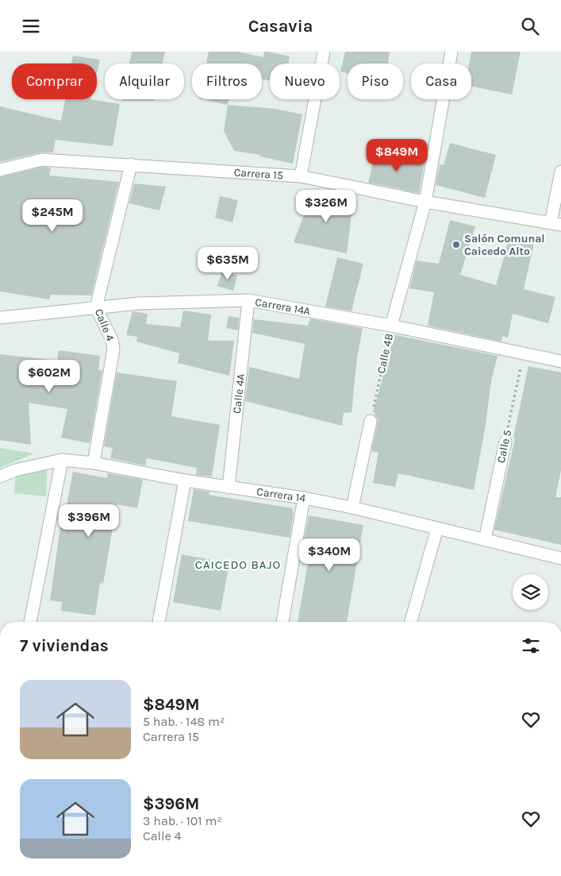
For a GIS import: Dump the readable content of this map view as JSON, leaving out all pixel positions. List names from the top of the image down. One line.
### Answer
{"streets":{"street":["Carrera 15","Carrera 14A","Calle 4","Calle 4B","Calle 4A","Calle 5","Carrera 14"]},"crossings":[["Carrera 15","Calle 4"],["Carrera 15","Calle 4B"],["Carrera 14A","Calle 4"],["Carrera 14A","Calle 4B"],["Carrera 14A","Calle 4A"],["Carrera 14A","Calle 5"],["Calle 4","Carrera 14"],["Calle 4A","Carrera 14"],["Calle 5","Carrera 14"]],"districts":["CAICEDO BAJO"],"places":["Salón Comunal Caicedo Alto"],"page":{"header":"Casavia","chip":["Comprar","Alquilar","Filtros","Nuevo","Piso","Casa"],"price":["$849M","$326M","$245M","$635M","$602M","$396M","$340M"],"heading":"7 viviendas","list":[{"name":"$849M","note":"5 hab. · 148 m² · Carrera 15"},{"name":"$396M","note":"3 hab. · 101 m² · Calle 4"}]}}
